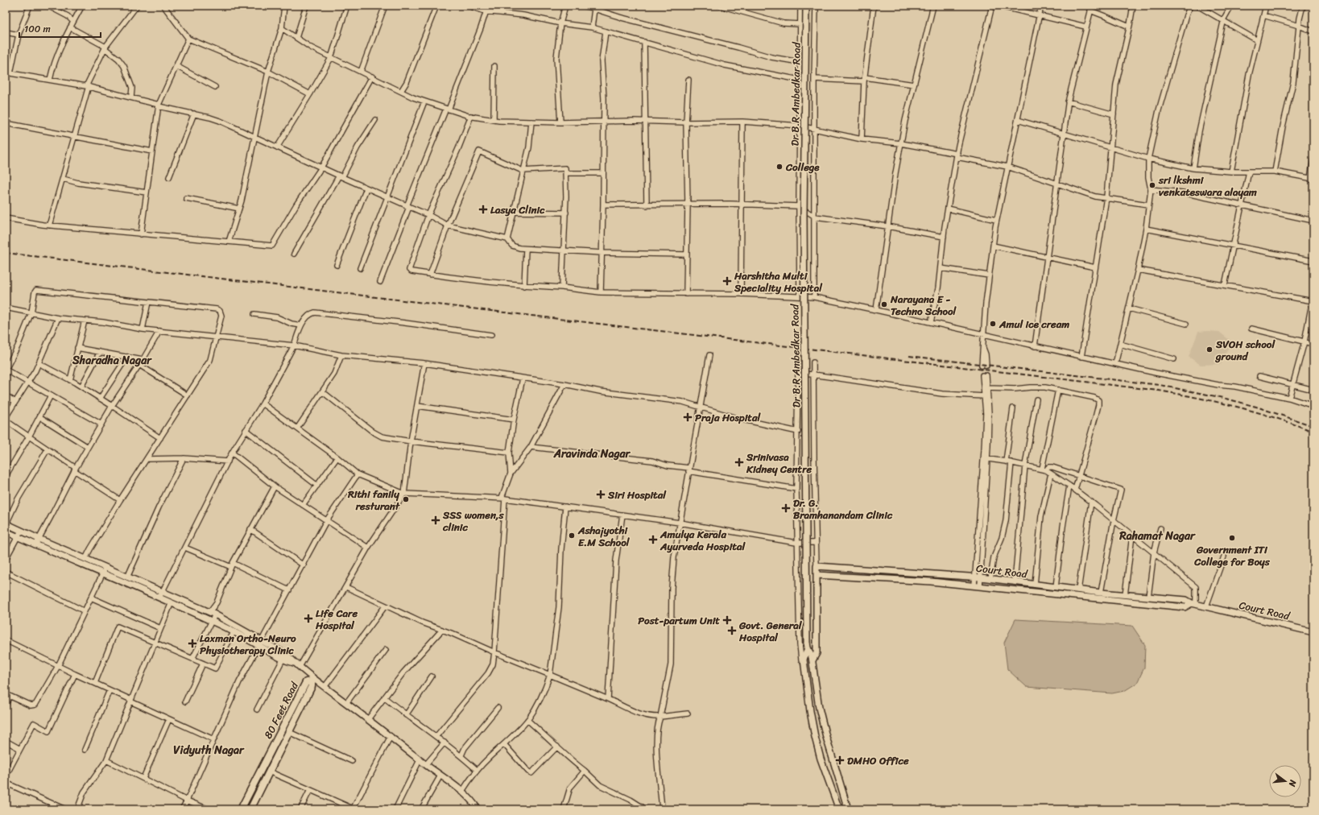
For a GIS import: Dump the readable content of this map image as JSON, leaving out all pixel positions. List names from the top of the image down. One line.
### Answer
{"streets":{"main road":["80 Feet Road"],"street":["Dr B.R Ambedkar Road","Court Road"]},"districts":["Sharadha Nagar","Aravinda Nagar","Rahamat Nagar","Vidyuth Nagar"],"places":{"other":["College","sri lkshmi venkateswara alayam","Narayana E - Techno School","Amul ice cream","SVOH school ground","Rithi fanily resturant","Ashajyothi E.M School","Government ITI College for Boys"],"health":["Lasya Clinic","Harshitha Multi Speciality Hospital","Praja Hospital","Srinivasa Kidney Centre","Siri Hospital","Dr. G. Bramhanandam Clinic","SSS women,s clinic","Amulya Kerala Ayurveda Hospital","Life Care Hospital","Post-partum Unit","Govt. General Hospital","Laxman Ortho-Neuro Physiotherapy Clinic","DMHO Office"]},"scale_bar":"100 m","north":"right"}
